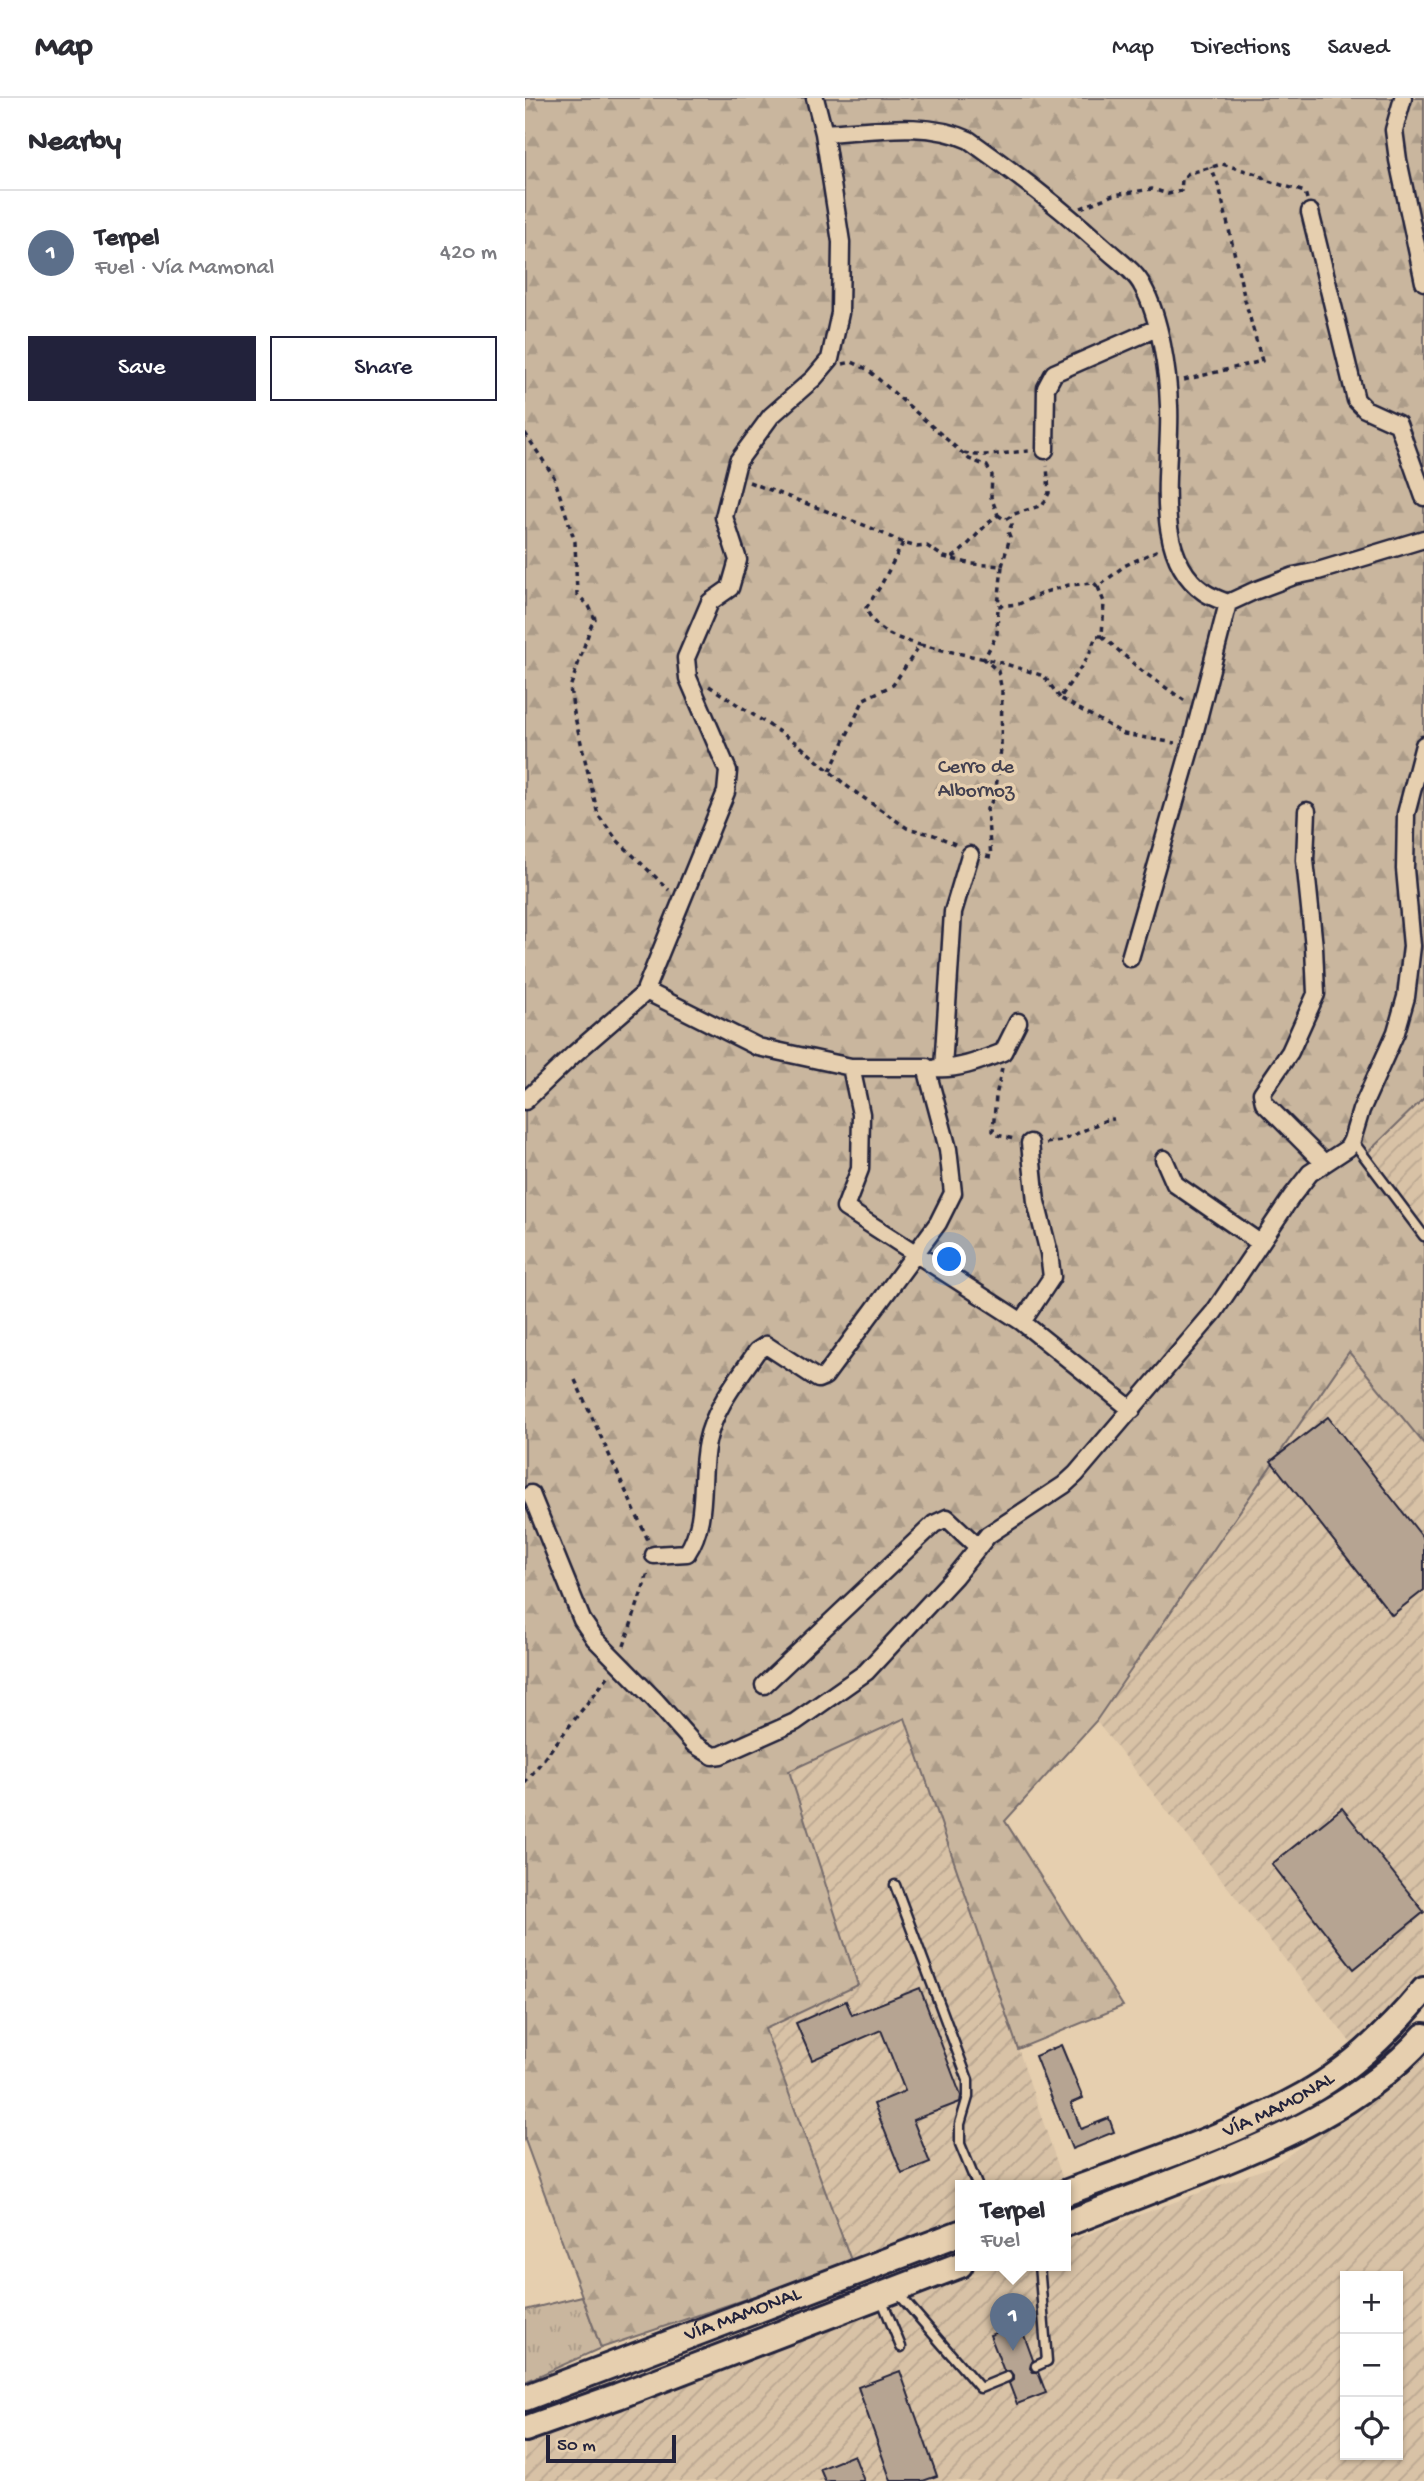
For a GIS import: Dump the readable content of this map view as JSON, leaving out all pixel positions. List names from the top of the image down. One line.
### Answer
{"streets":{"main road":["VÍA MAMONAL"]},"parks":["Cerro de Albornoz"],"scale_bar":"50 m","page":{"header":"Map","nav":["Map","Directions","Saved"],"heading":"Nearby","list":[{"mark":"1","name":"Terpel","note":"Fuel · Vía Mamonal","value":"420 m"}],"buttons":["Save","Share"],"popup":["Terpel","Fuel"],"map_buttons":["+","−"],"pins":"1","scale":"50 m"}}
